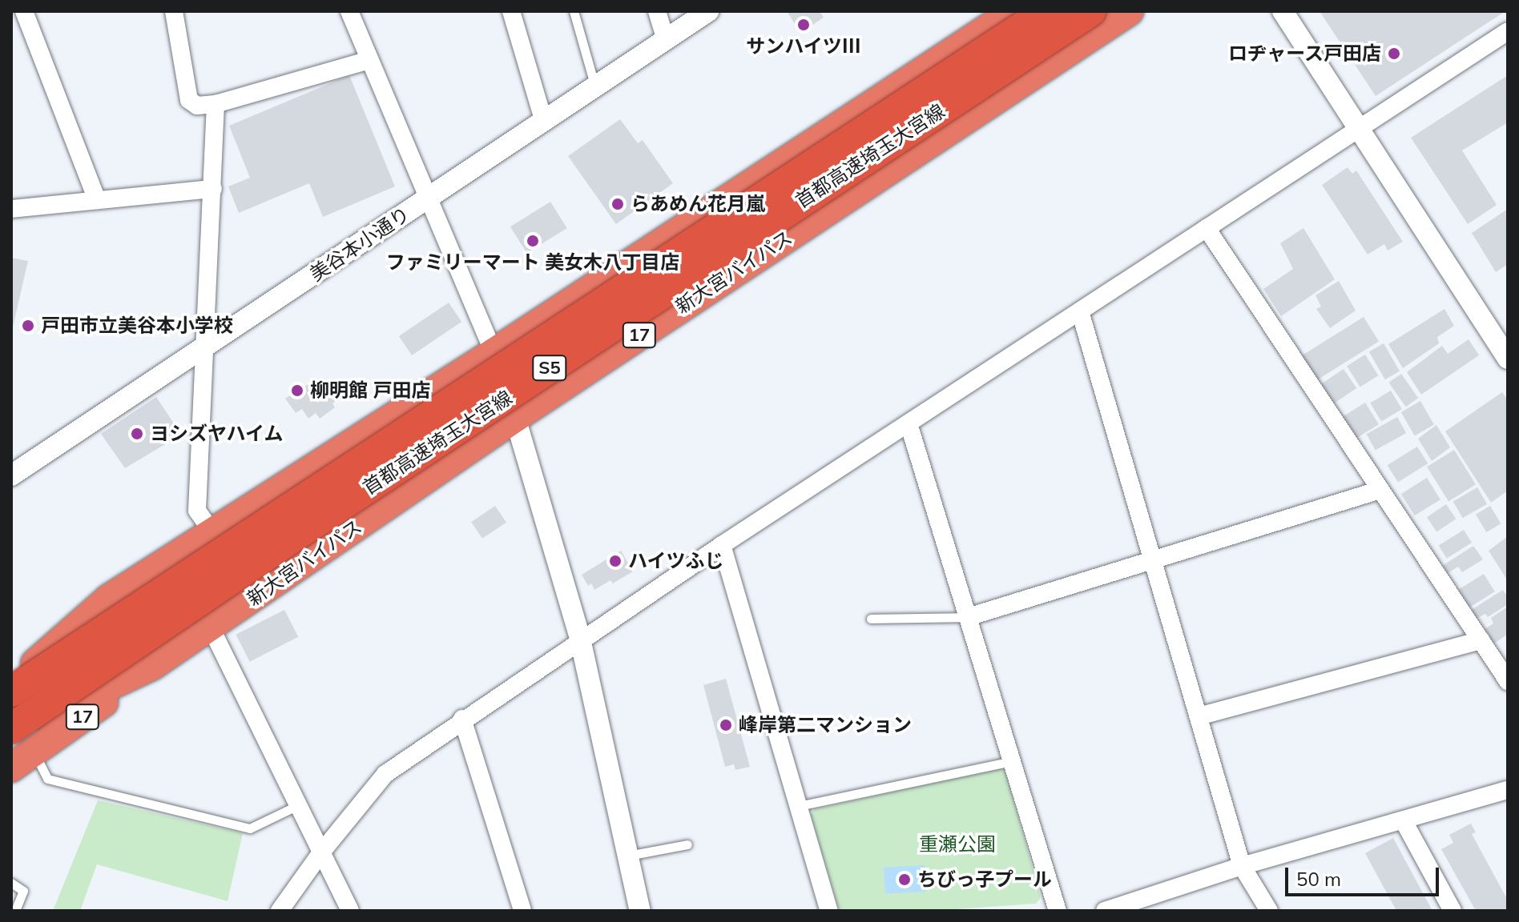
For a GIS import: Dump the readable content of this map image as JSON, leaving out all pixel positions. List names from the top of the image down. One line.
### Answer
{"streets":{"highway":["首都高速埼玉大宮線","新大宮バイパス","17","S5"],"street":["美谷本小通り"]},"crossings":[["首都高速埼玉大宮線","新大宮バイパス"],["新大宮バイパス","17"]],"parks":["重瀬公園"],"places":["サンハイツⅢ","ロヂャース戸田店","らあめん花月嵐","ファミリーマート 美女木八丁目店","戸田市立美谷本小学校","柳明館 戸田店","ヨシズヤハイム","ハイツふじ","峰岸第二マンション","ちびっ子プール"],"scale_bar":"50 m"}
